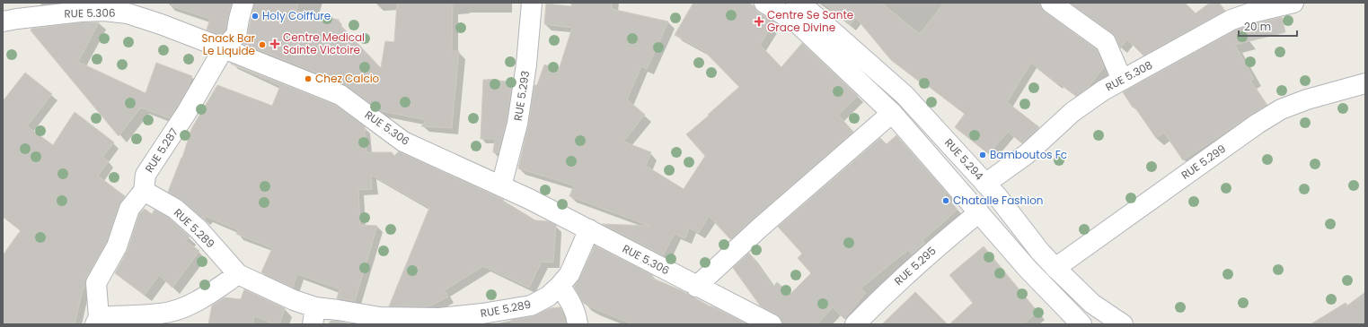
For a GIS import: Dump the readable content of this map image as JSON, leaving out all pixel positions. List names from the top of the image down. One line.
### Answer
{"streets":{"street":["RUE 5.306","RUE 5.308","RUE 5.293","RUE 5.287","RUE 5.294","RUE 5.299","RUE 5.289","RUE 5.295"]},"crossings":[["RUE 5.306","RUE 5.293"],["RUE 5.306","RUE 5.287"],["RUE 5.306","RUE 5.289"],["RUE 5.308","RUE 5.294"],["RUE 5.287","RUE 5.289"],["RUE 5.294","RUE 5.299"]],"places":{"other":["Holy Coiffure","Snack Bar Le Liquide","Chez Calcio","Bamboutos Fc","Chatalle Fashion"],"health":["Centre Se Sante Grace Divine","Centre Medical Sainte Victoire"]},"scale_bar":"20 m"}
